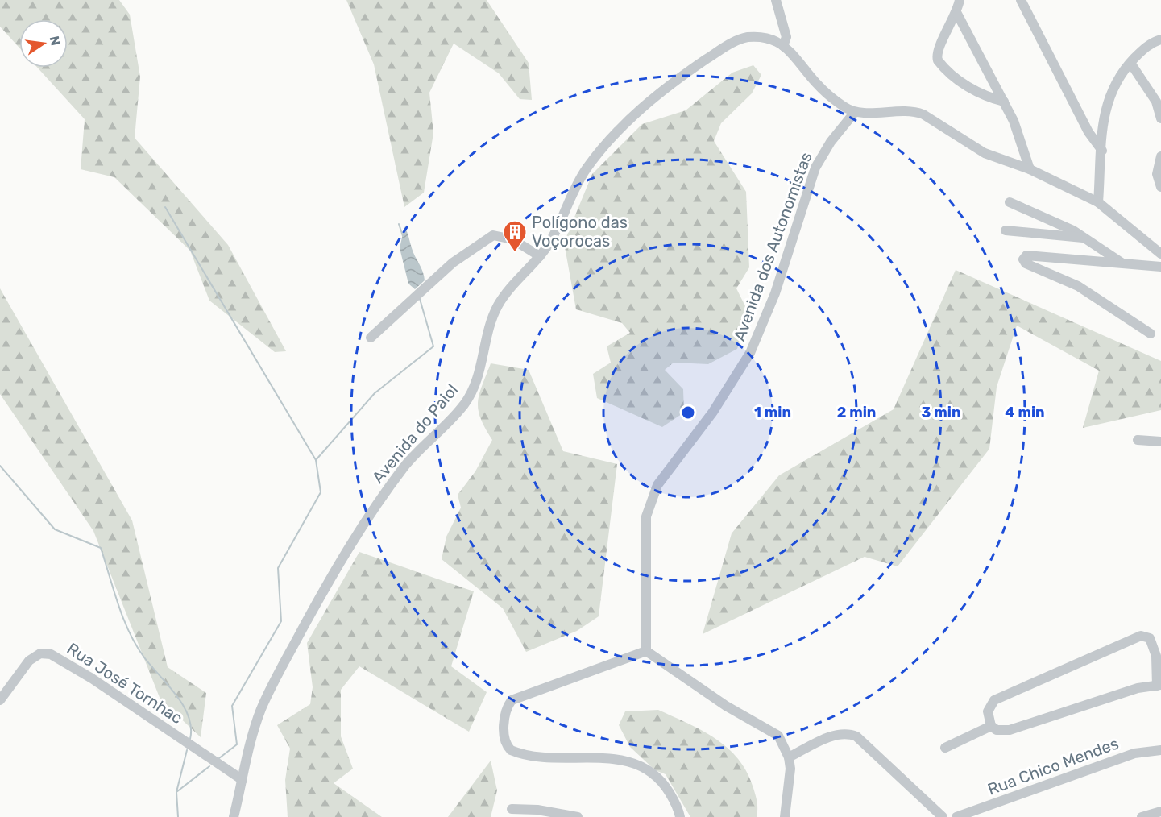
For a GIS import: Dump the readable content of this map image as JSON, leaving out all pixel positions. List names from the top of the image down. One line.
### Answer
{"streets":{"street":["Avenida dos Autonomistas","Avenida do Paiol","Rua José Tornhac","Rua Chico Mendes"]},"crossings":[["Avenida do Paiol","Rua José Tornhac"]],"places":{"building":["Polígono das Voçorocas"]},"north":"right","rings":["1 min","2 min","3 min","4 min"]}
